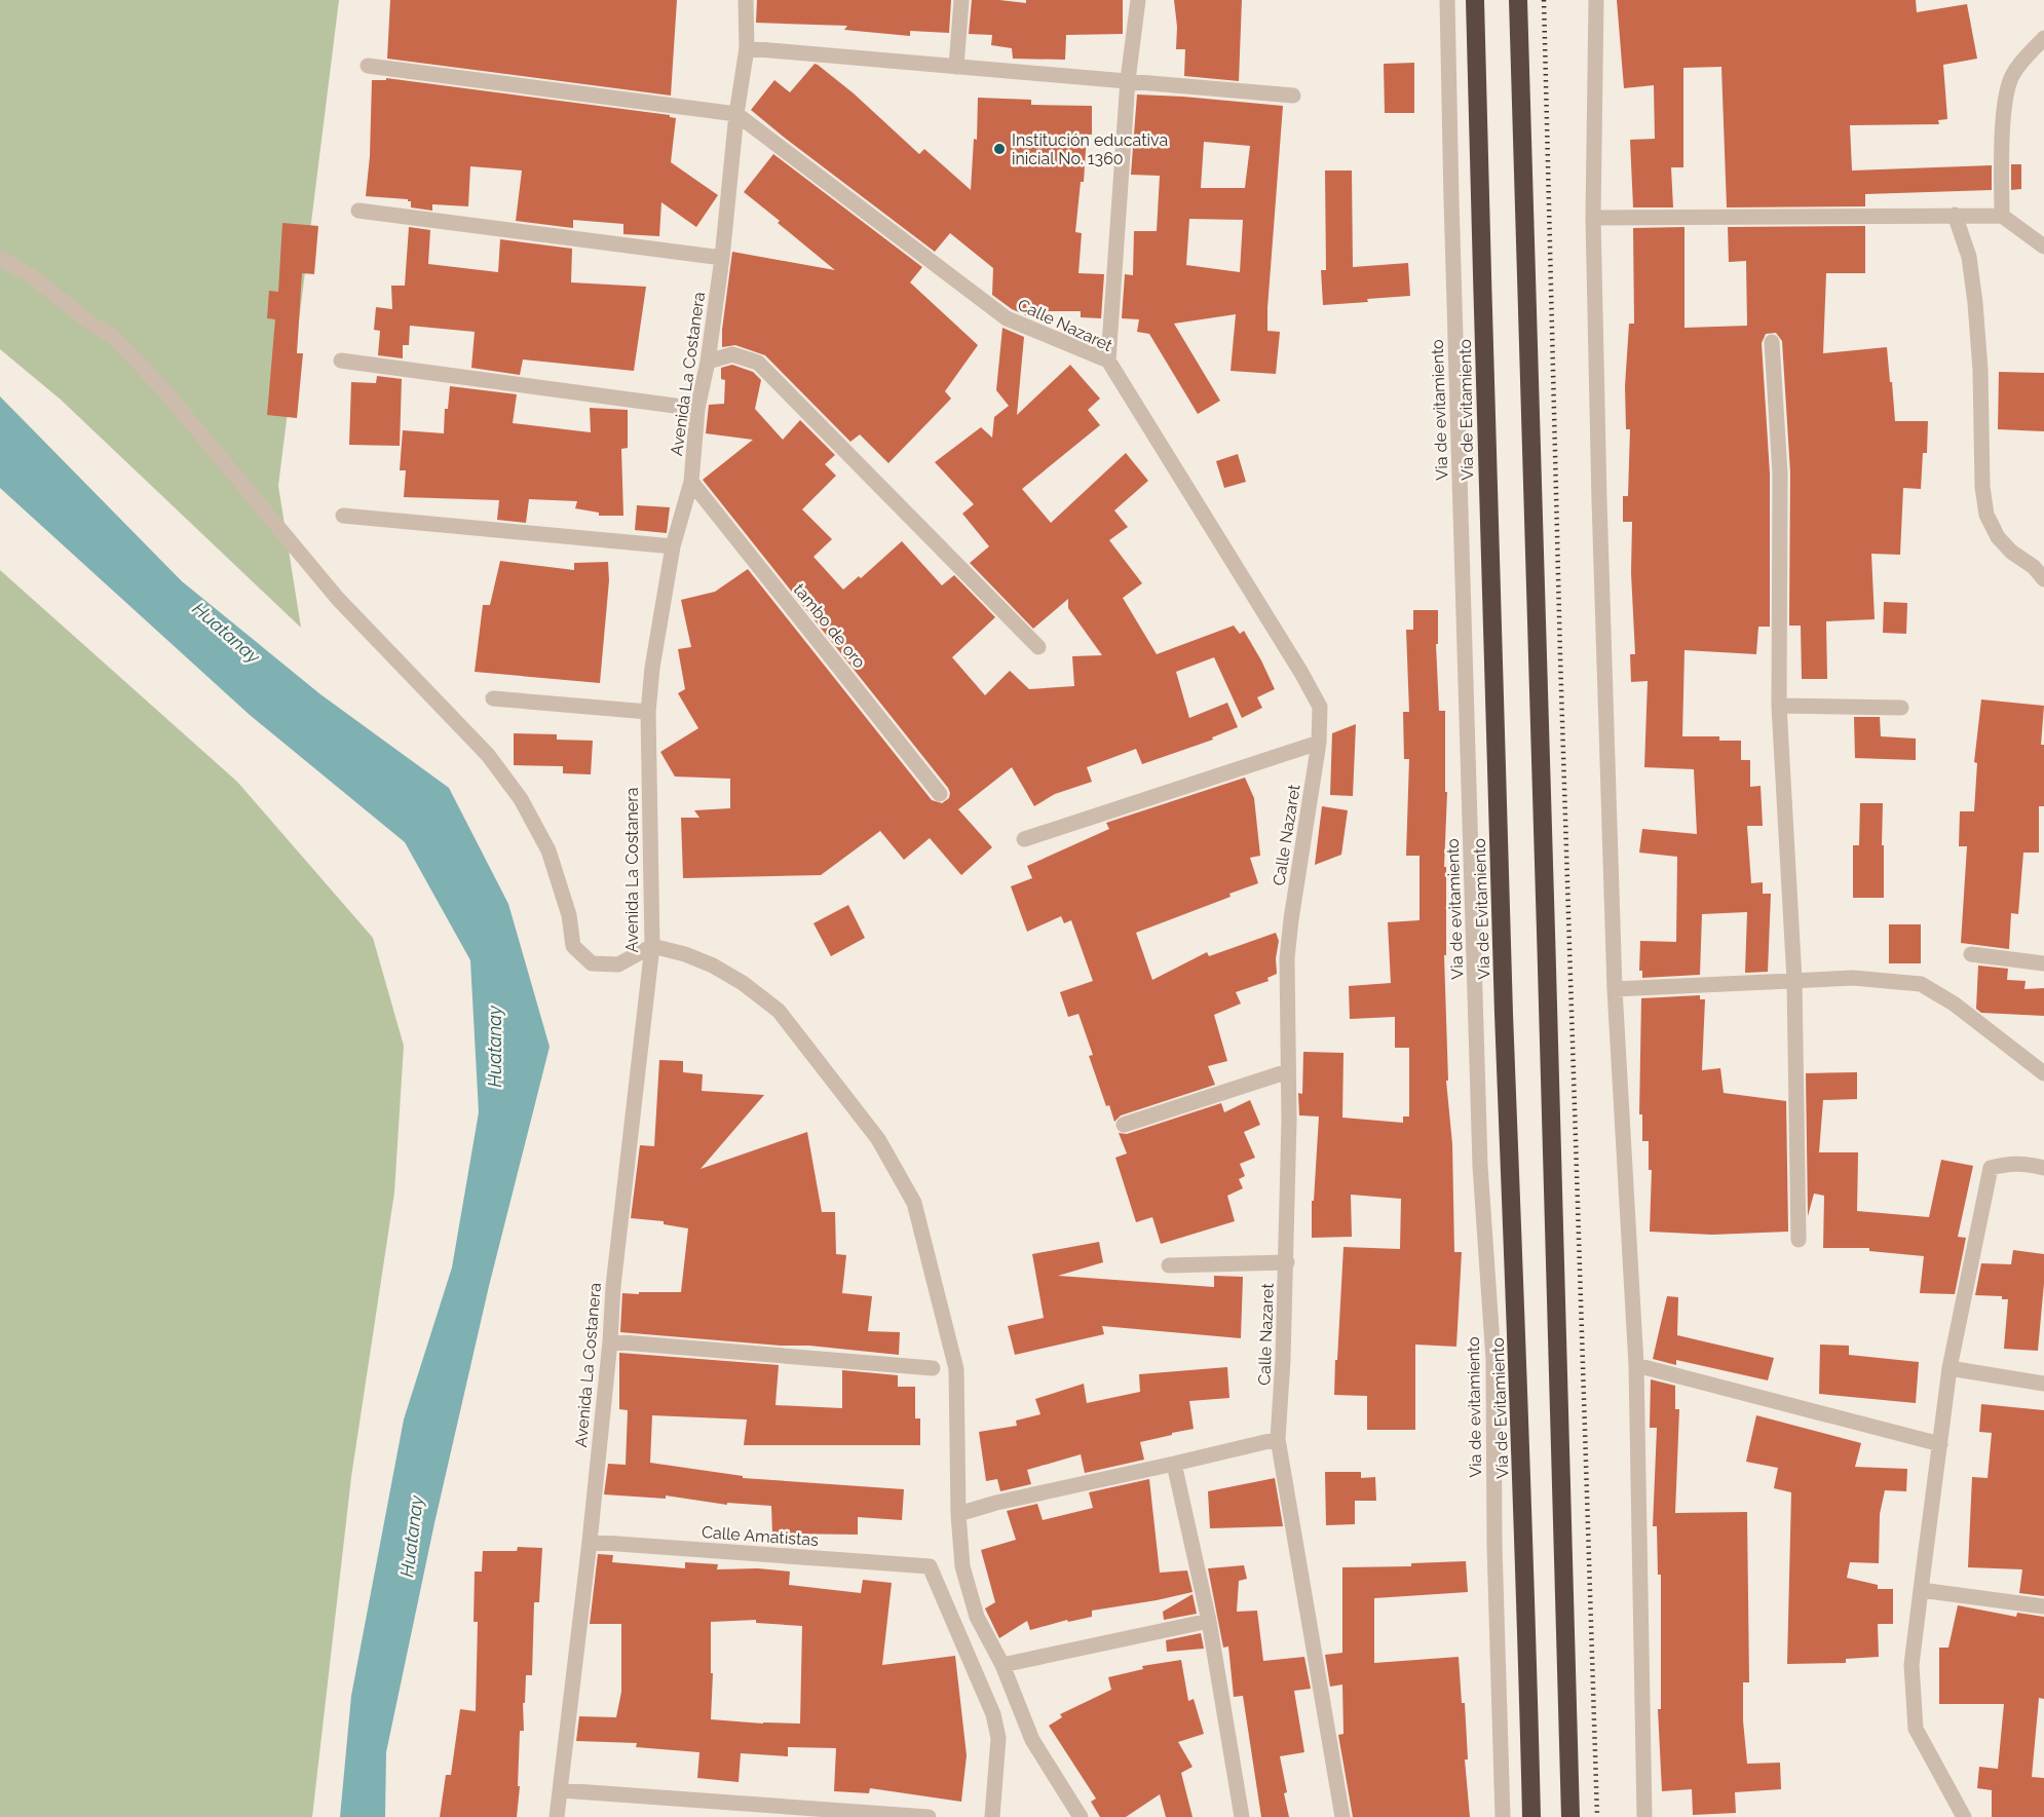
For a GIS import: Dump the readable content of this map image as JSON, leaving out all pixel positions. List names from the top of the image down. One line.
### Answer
{"streets":{"highway":["Vía de Evitamiento"],"street":["Calle Nazaret","Avenida La Costanera","Via de evitamiento","tambo de oro","Calle Amatistas"]},"crossings":[["Calle Nazaret","Avenida La Costanera"],["Avenida La Costanera","tambo de oro"],["Avenida La Costanera","Calle Amatistas"]],"water":["Huatanay"],"places":["Institución educativa inicial No. 1360"]}
